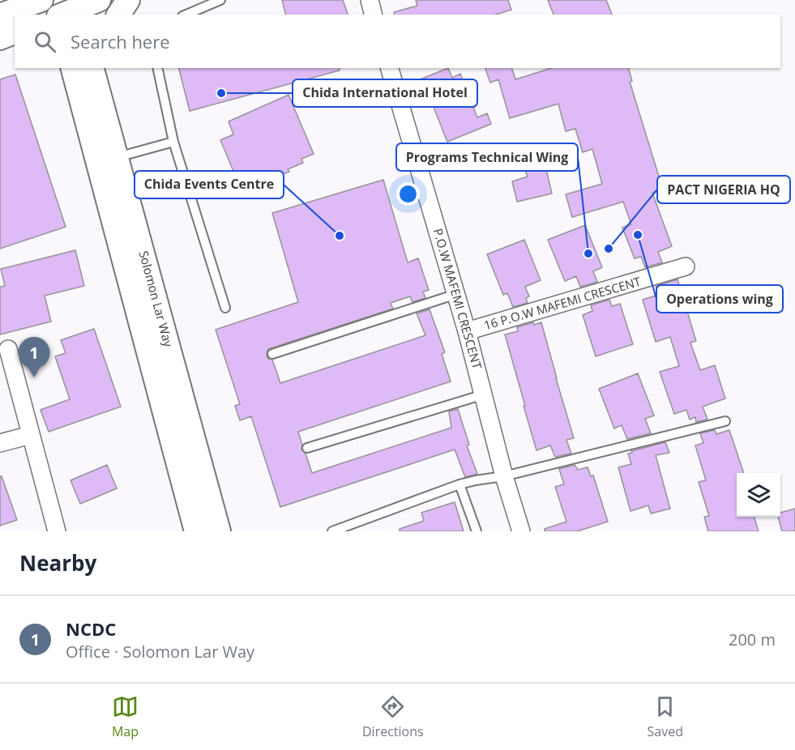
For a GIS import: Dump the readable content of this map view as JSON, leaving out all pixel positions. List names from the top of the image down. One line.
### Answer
{"streets":{"street":["Solomon Lar Way","P.O.W MAFEMI CRESCENT","16 P.O.W MAFEMI CRESCENT"]},"crossings":[["P.O.W MAFEMI CRESCENT","16 P.O.W MAFEMI CRESCENT"]],"places":["Chida International Hotel","Operations wing","Chida Events Centre","PACT NIGERIA HQ","Programs Technical Wing"],"page":{"search":"Search here","pins":"1","heading":"Nearby","list":[{"mark":"1","name":"NCDC","note":"Office · Solomon Lar Way","value":"200 m"}],"nav":["Map","Directions","Saved"]}}
